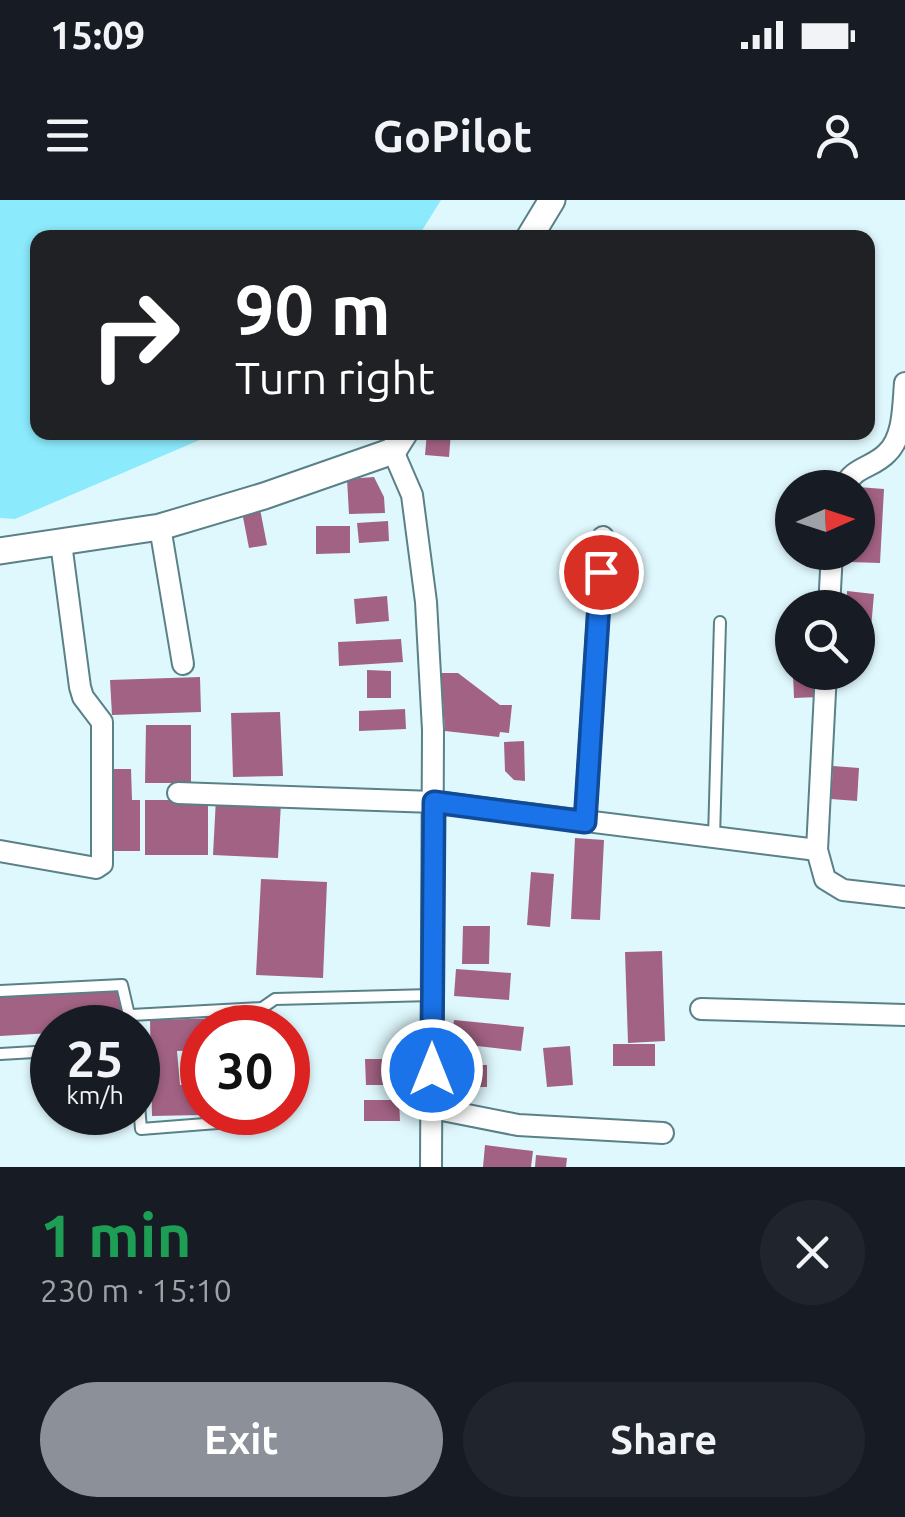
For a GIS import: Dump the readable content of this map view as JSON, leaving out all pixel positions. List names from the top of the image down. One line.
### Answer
{"north":"right","page":{"status":"15:09","header":"GoPilot","turn":["90 m","Turn right"],"speed":"25 km/h","limit":"30","heading":["1 min","230 m · 15:10"],"buttons":["Exit","Share"]}}
